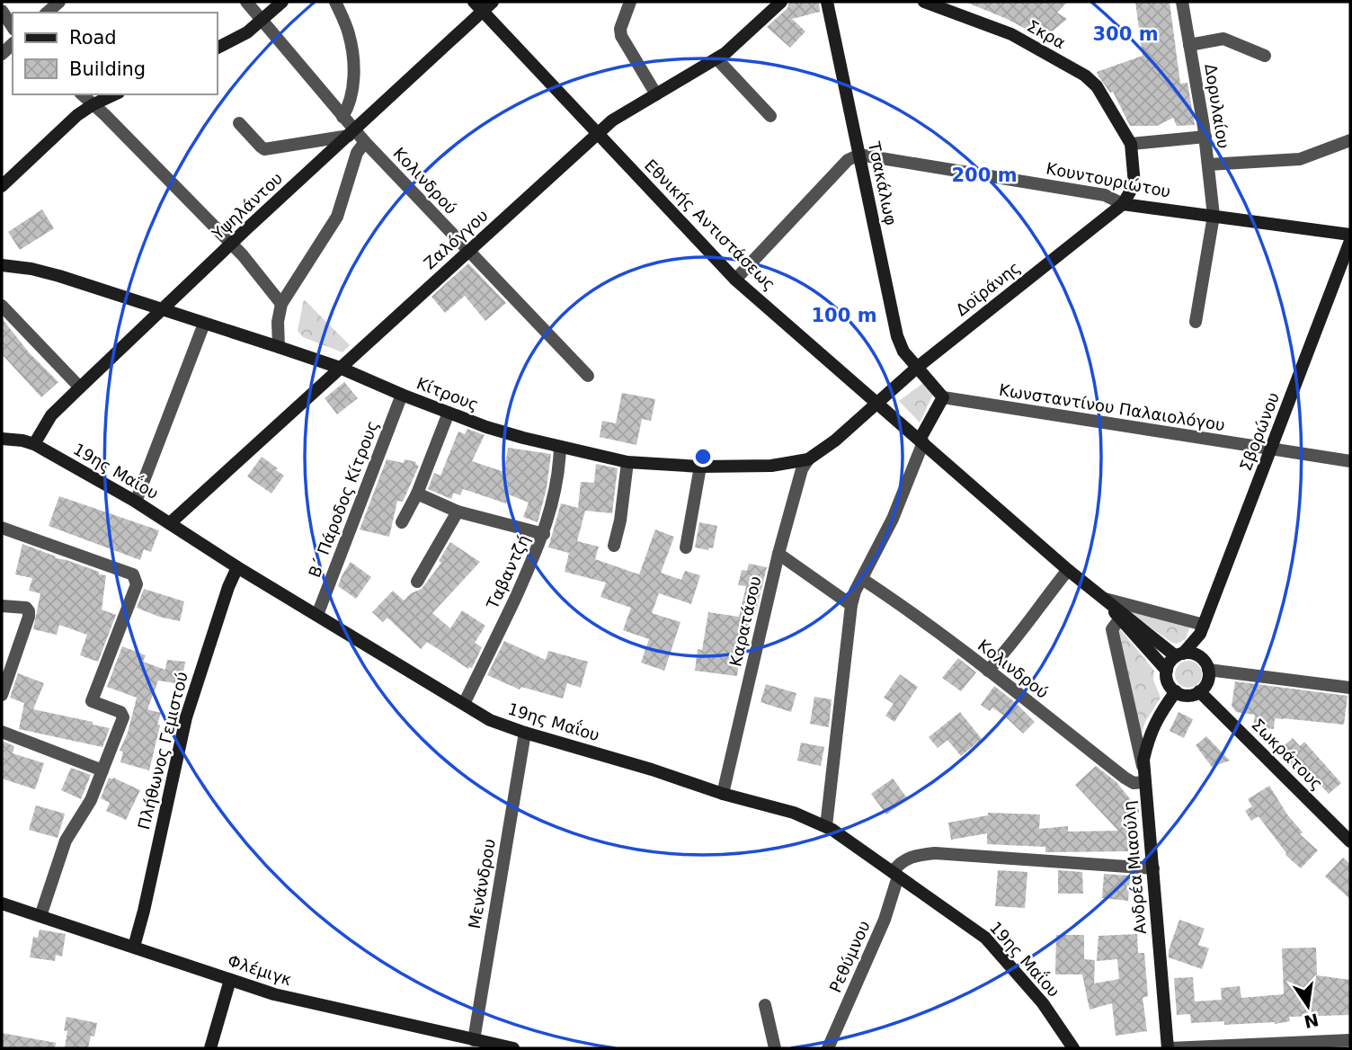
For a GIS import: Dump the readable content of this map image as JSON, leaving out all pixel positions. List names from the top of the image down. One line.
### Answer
{"streets":{"street":["Σκρα","Δορυλαίου","Κουντουριώτου","Κολινδρού","Τσακάλωφ","Υψηλάντου","Εθνικής Αντιστάσεως","Ζαλόγγου","Δοϊράνης","Κίτρους","Κωνσταντίνου Παλαιολόγου","Σβορώνου","19ης Μαΐου","Β΄ Πάροδος Κίτρους","Ταβαντζή","Καρατάσου","Πλήθωνος Γεμιστού","Σωκράτους","Ανδρέα Μιαούλη","Μενάνδρου","Ρεθύμνου","Φλέμιγκ"]},"crossings":[["Σκρα","Κουντουριώτου"],["Σκρα","Δοϊράνης"],["Δορυλαίου","Κουντουριώτου"],["Κουντουριώτου","Τσακάλωφ"],["Κουντουριώτου","Δοϊράνης"],["Κολινδρού","Υψηλάντου"],["Κολινδρού","Ζαλόγγου"],["Κολινδρού","Ανδρέα Μιαούλη"],["Τσακάλωφ","Δοϊράνης"],["Τσακάλωφ","Κωνσταντίνου Παλαιολόγου"],["Υψηλάντου","Εθνικής Αντιστάσεως"],["Υψηλάντου","Κίτρους"],["Υψηλάντου","19ης Μαΐου"],["Εθνικής Αντιστάσεως","Ζαλόγγου"],["Εθνικής Αντιστάσεως","Δοϊράνης"],["Εθνικής Αντιστάσεως","Κίτρους"],["Ζαλόγγου","Κίτρους"],["Ζαλόγγου","19ης Μαΐου"],["Δοϊράνης","Κίτρους"],["Κίτρους","Β΄ Πάροδος Κίτρους"],["Κίτρους","Ταβαντζή"],["Κίτρους","Καρατάσου"],["Κωνσταντίνου Παλαιολόγου","Σβορώνου"],["19ης Μαΐου","Β΄ Πάροδος Κίτρους"],["19ης Μαΐου","Ταβαντζή"],["19ης Μαΐου","Καρατάσου"],["19ης Μαΐου","Πλήθωνος Γεμιστού"],["19ης Μαΐου","Μενάνδρου"],["19ης Μαΐου","Ρεθύμνου"],["Πλήθωνος Γεμιστού","Φλέμιγκ"],["Σωκράτους","Ανδρέα Μιαούλη"],["Μενάνδρου","Φλέμιγκ"]],"legend":["Road","Building"],"north":"bottom","rings":["300 m","200 m","100 m"]}
